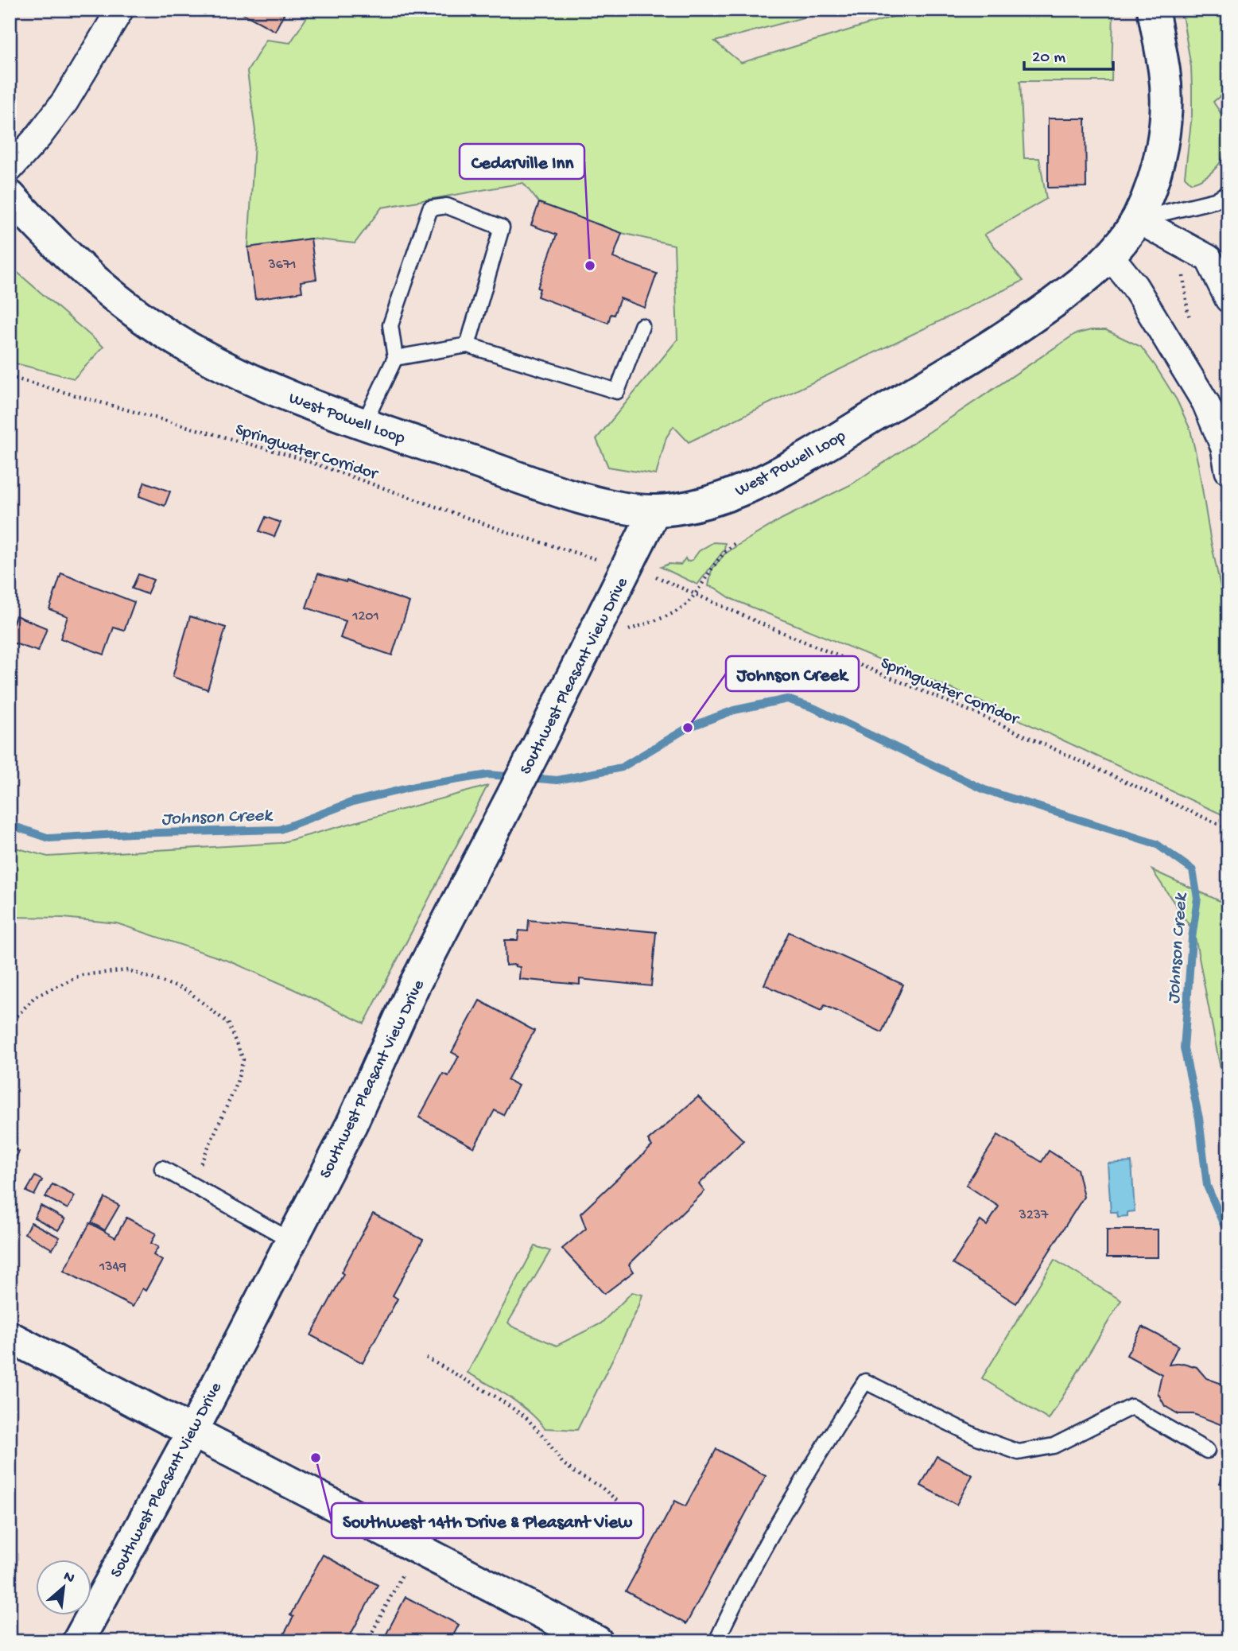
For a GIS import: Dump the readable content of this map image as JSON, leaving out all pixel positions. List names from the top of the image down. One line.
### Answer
{"streets":{"street":["West Powell Loop","Southwest Pleasant View Drive"],"path":["Springwater Corridor"]},"crossings":[["West Powell Loop","Southwest Pleasant View Drive"]],"water":["Johnson Creek"],"places":["Cedarville Inn","Johnson Creek","Southwest 14th Drive & Pleasant View"],"house_numbers":["3671","1201","3237","1349"],"scale_bar":"20 m","north":"top right"}
